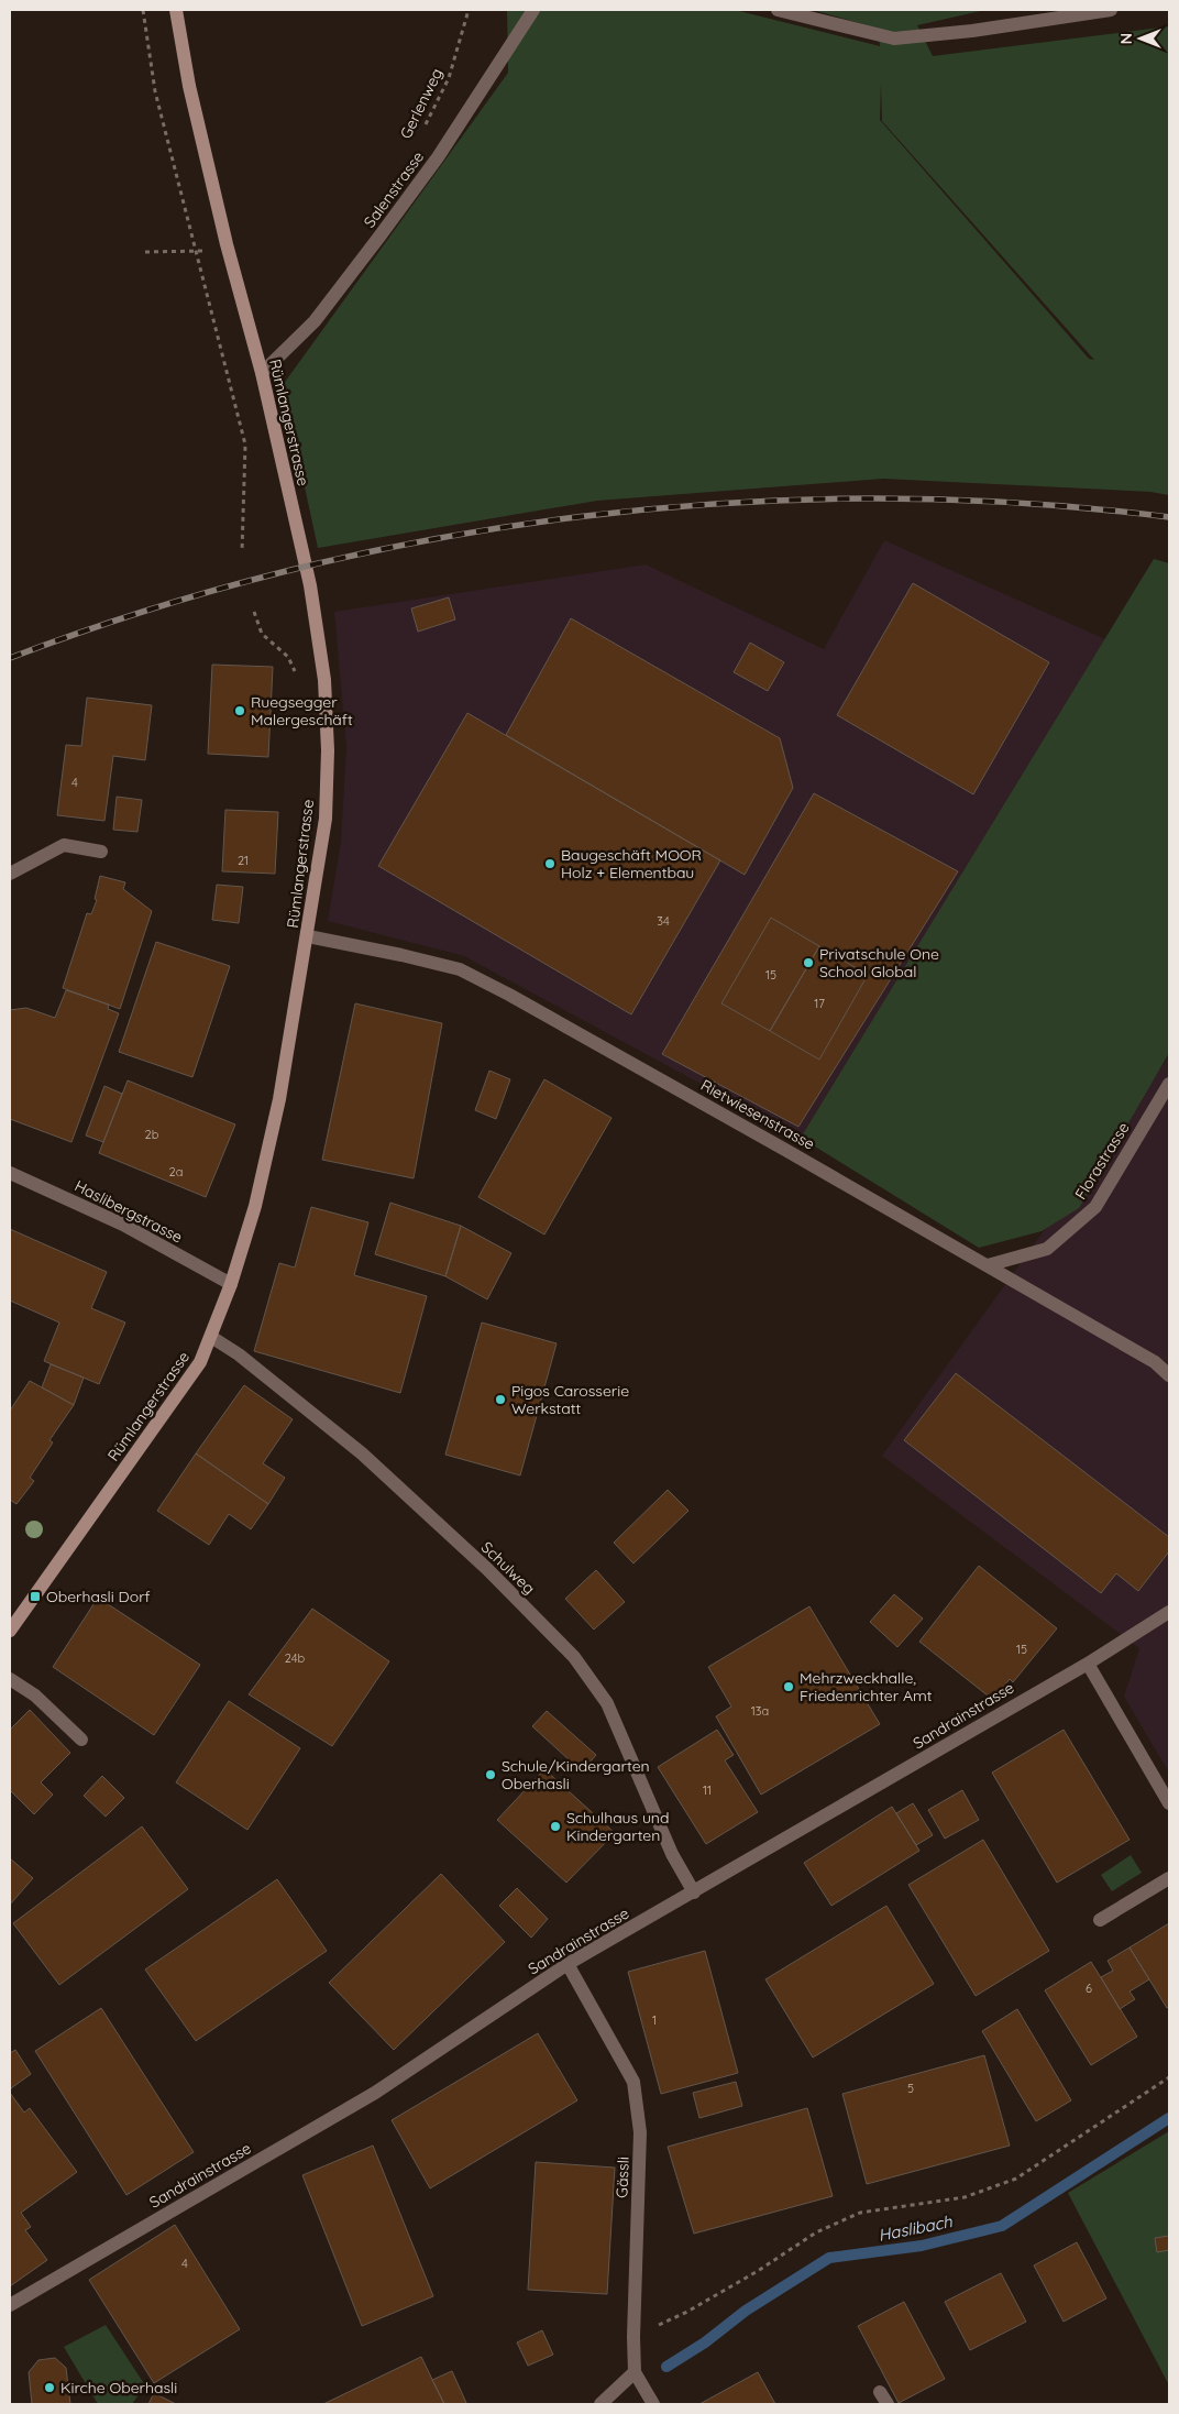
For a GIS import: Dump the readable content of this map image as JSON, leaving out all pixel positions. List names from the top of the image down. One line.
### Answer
{"streets":{"street":["Salenstrasse","Rümlangerstrasse","Rietwiesenstrasse","Florastrasse","Haslibergstrasse","Schulweg","Sandrainstrasse","Gässli"],"path":["Gerlenweg"]},"crossings":[["Salenstrasse","Rümlangerstrasse"],["Rümlangerstrasse","Rietwiesenstrasse"],["Rümlangerstrasse","Haslibergstrasse"],["Rümlangerstrasse","Schulweg"],["Rietwiesenstrasse","Florastrasse"],["Schulweg","Sandrainstrasse"],["Sandrainstrasse","Gässli"]],"water":["Haslibach"],"places":{"other":["Ruegsegger Malergeschäft","Baugeschäft MOOR Holz + Elementbau","Privatschule One School Global","Pigos Carosserie Werkstatt","Mehrzweckhalle, Friedenrichter Amt","Schule/Kindergarten Oberhasli","Schulhaus und Kindergarten","Kirche Oberhasli"],"transit":["Oberhasli Dorf"]},"house_numbers":["4","21","34","15","17","2b","2a","15","24b","13a","11","6","1","5","4"],"north":"left"}
